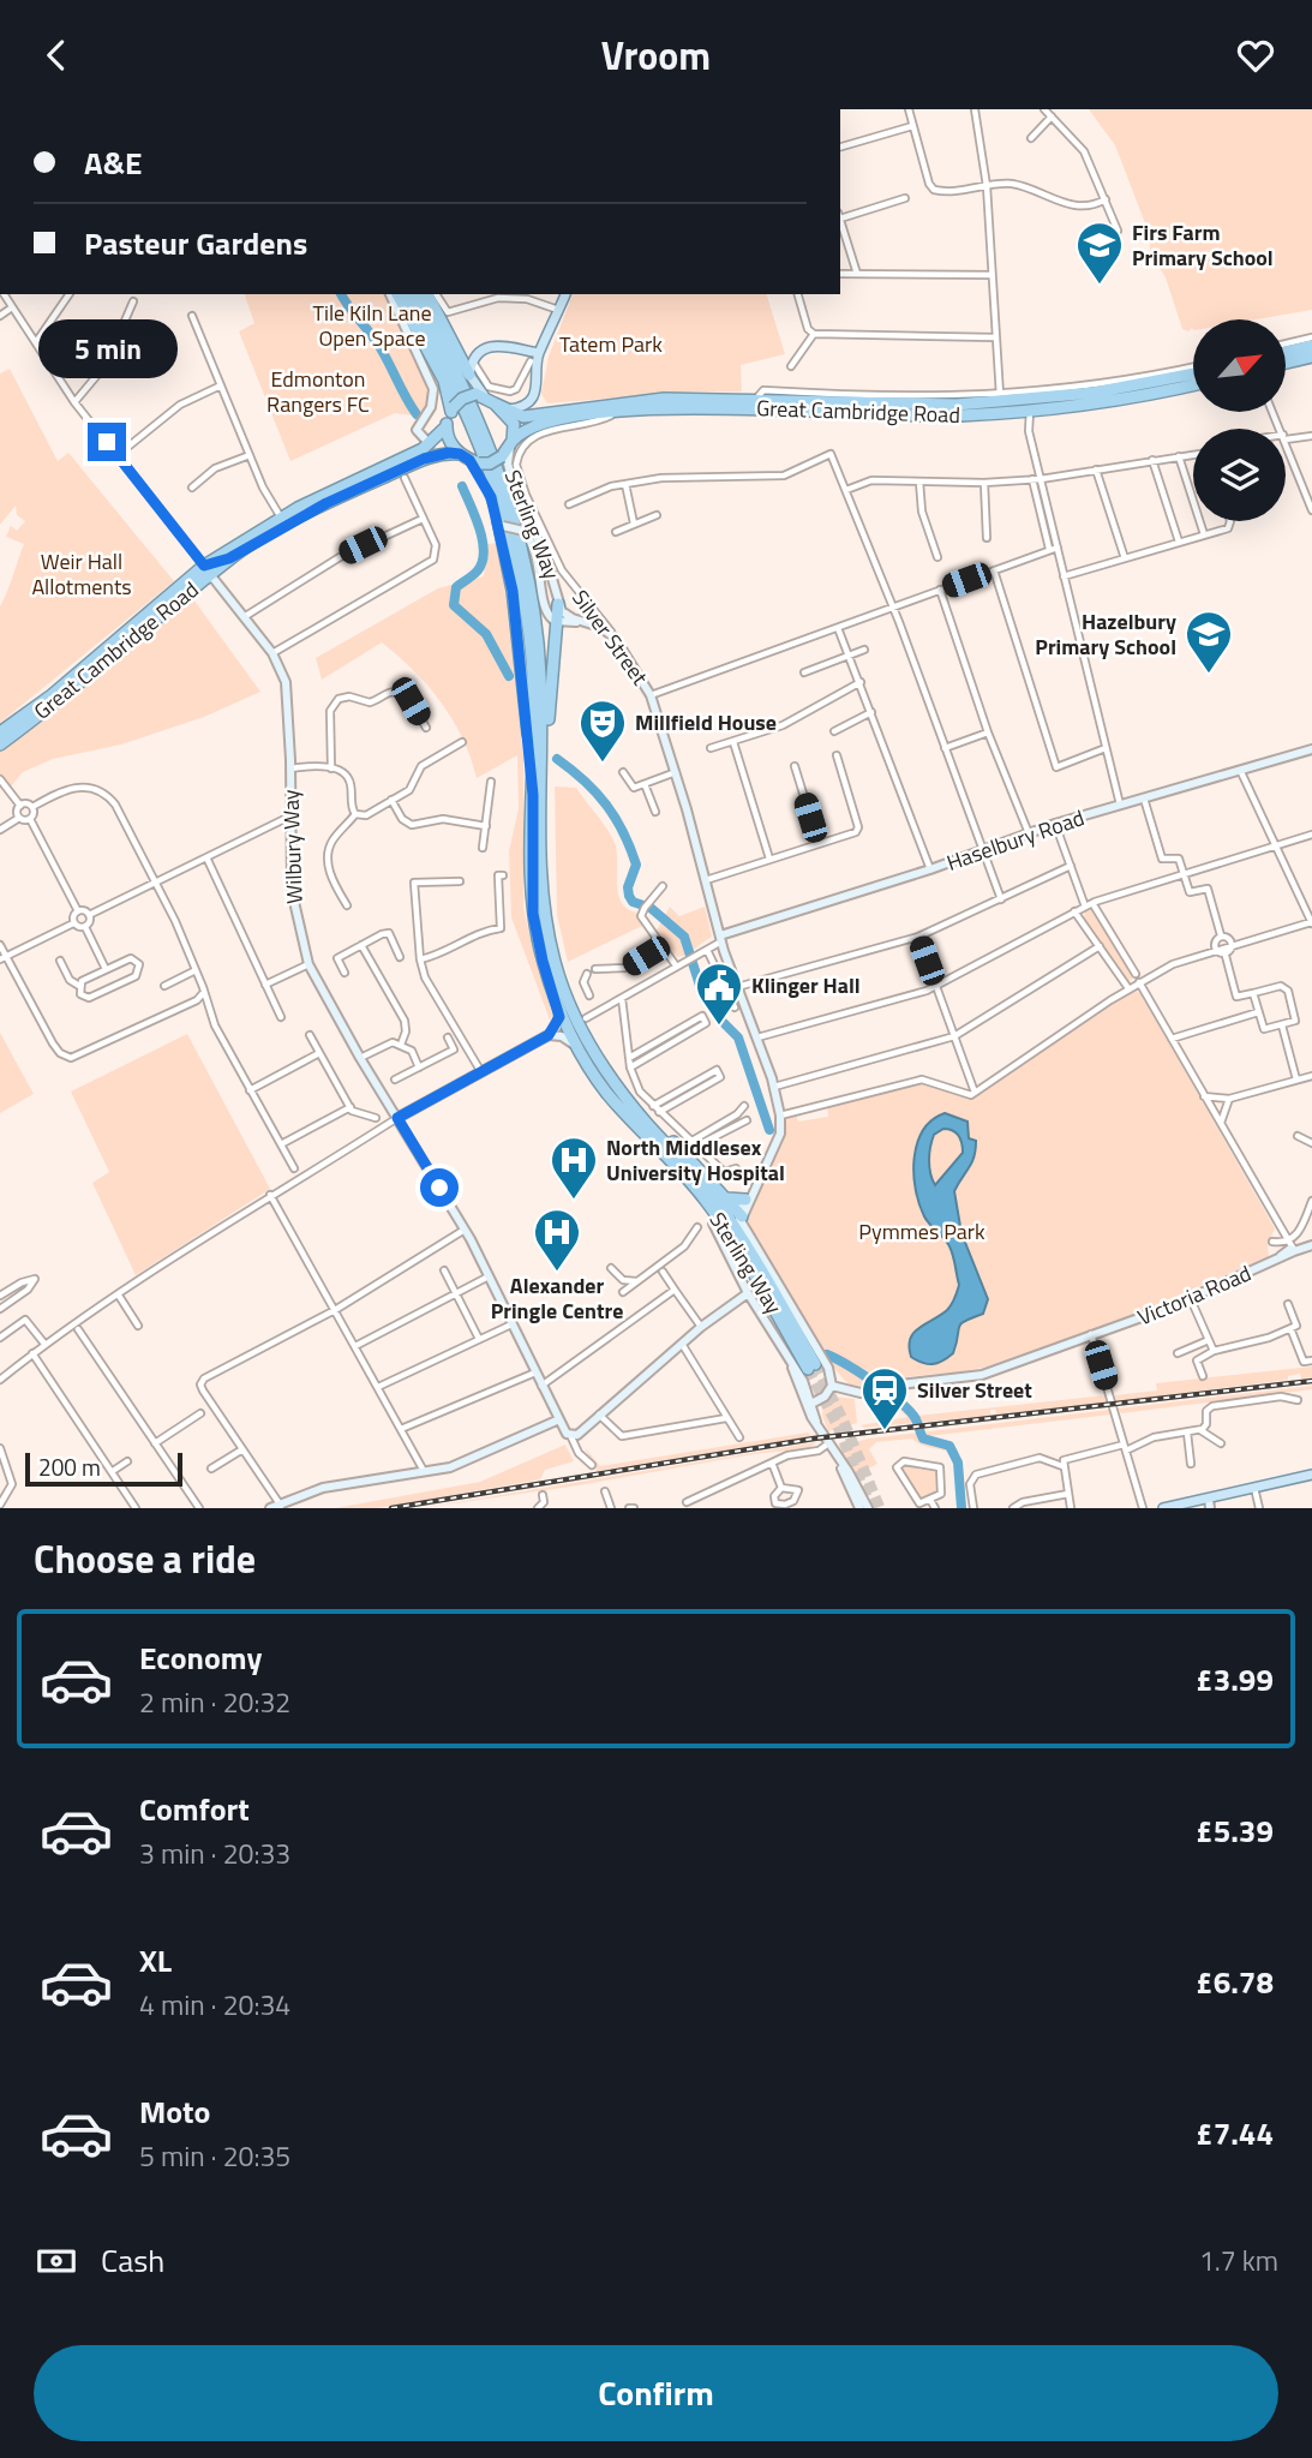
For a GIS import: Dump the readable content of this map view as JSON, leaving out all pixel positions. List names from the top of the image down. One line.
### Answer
{"streets":{"highway":["Great Cambridge Road","Sterling Way"],"street":["Silver Street","Haselbury Road","Wilbury Way","Victoria Road"]},"crossings":[["Great Cambridge Road","Sterling Way"],["Great Cambridge Road","Silver Street"],["Great Cambridge Road","Wilbury Way"],["Silver Street","Haselbury Road"]],"parks":["Tile Kiln Lane Open Space","Tatem Park","Edmonton Rangers FC","Weir Hall Allotments","Pymmes Park"],"places":{"school or university":["Firs Farm Primary School","Hazelbury Primary School"],"theatre":["Millfield House"],"public building":["Klinger Hall"],"hospital":["North Middlesex University Hospital","Alexander Pringle Centre"],"station":["Silver Street"]},"scale_bar":"200 m","north":"top right","page":{"header":"Vroom","banner":["A&E","Pasteur Gardens"],"bubble":"5 min","scale":"200 m","heading":"Choose a ride","list":[{"name":"Economy","note":"2 min · 20:32","value":"£3.99"},{"name":"Comfort","note":"3 min · 20:33","value":"£5.39"},{"name":"XL","note":"4 min · 20:34","value":"£6.78"},{"name":"Moto","note":"5 min · 20:35","value":"£7.44"}],"pay":["Cash","1.7 km"],"buttons":"Confirm"}}
